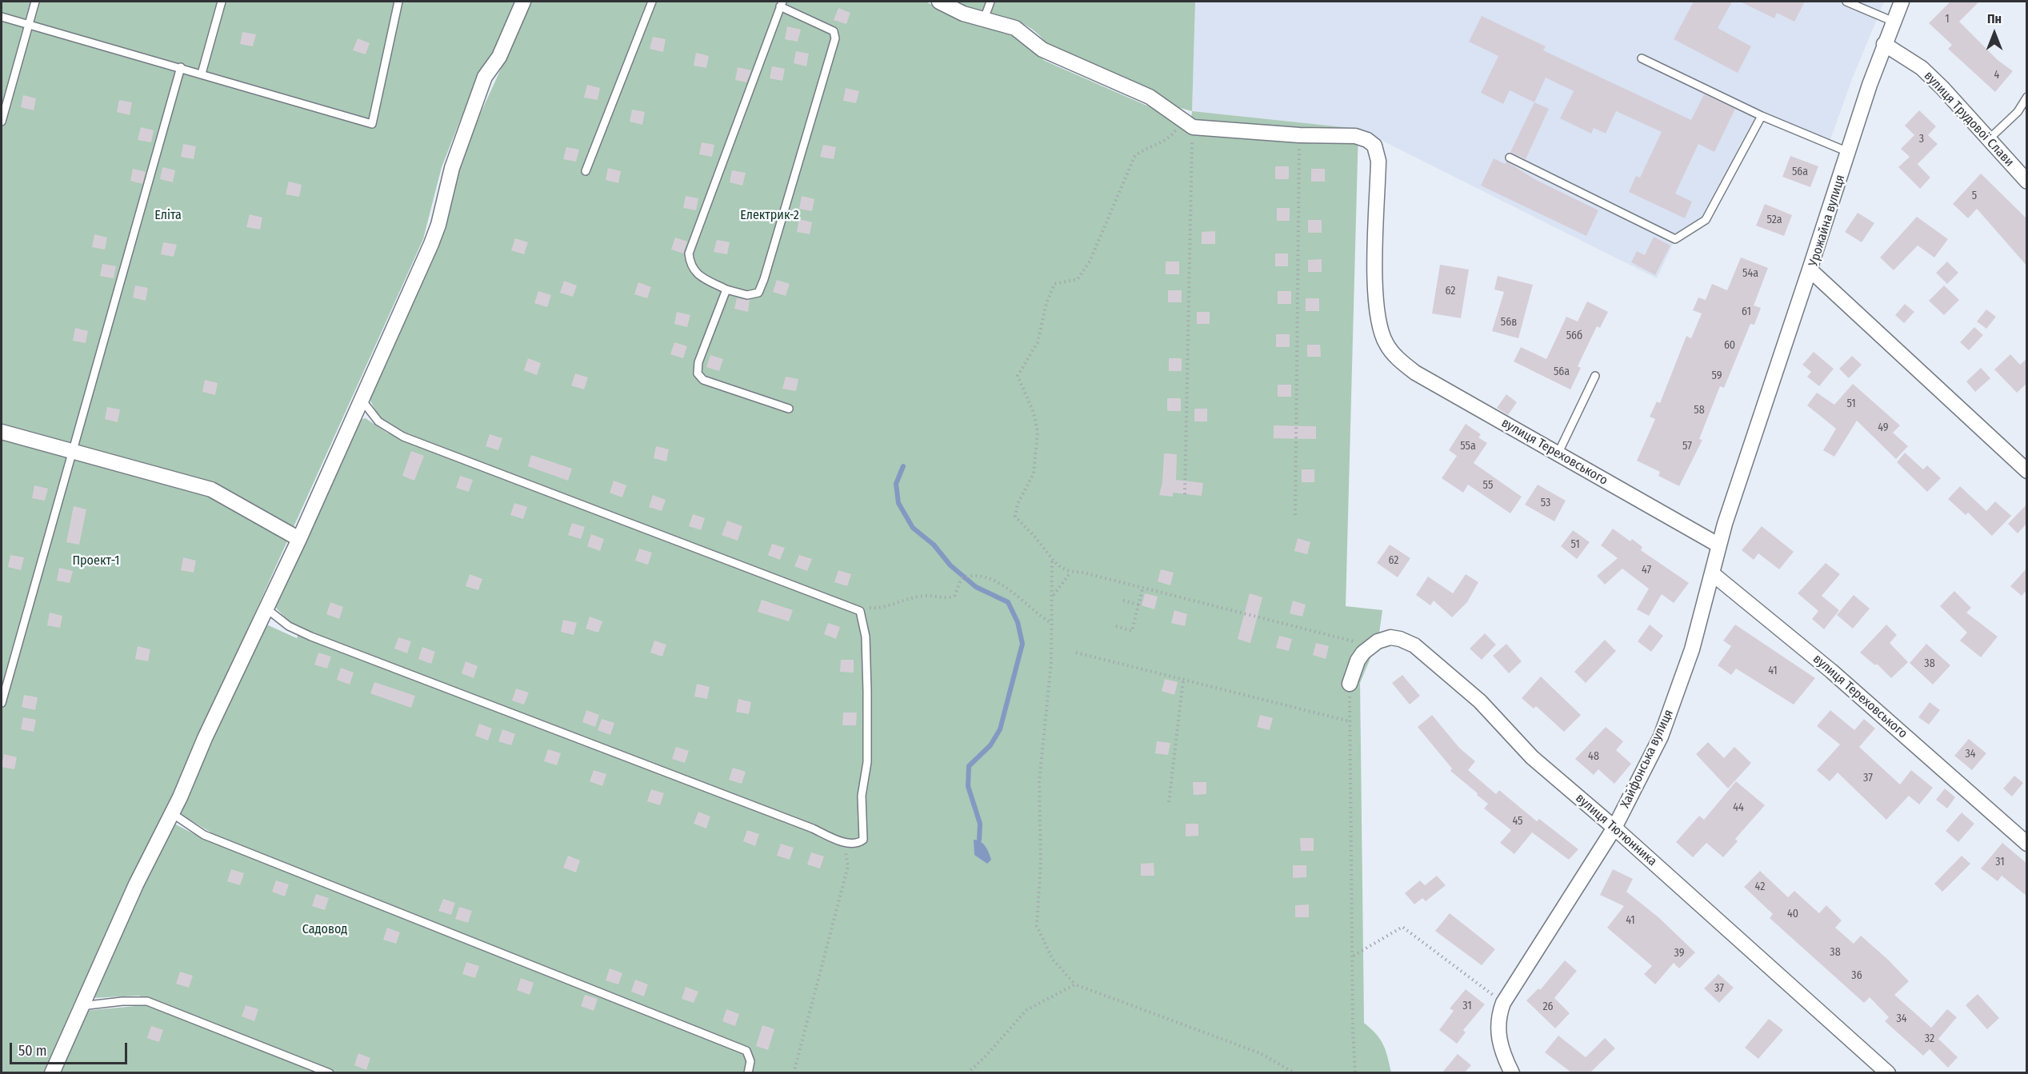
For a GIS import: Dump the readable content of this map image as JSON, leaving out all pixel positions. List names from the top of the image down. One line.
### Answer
{"streets":{"street":["вулиця Трудової Слави","Урожайна вулиця","вулиця Тереховського","Хайфонська вулиця","вулиця Тютюнника"]},"crossings":[["вулиця Трудової Слави","Урожайна вулиця"],["вулиця Тереховського","Хайфонська вулиця"],["Хайфонська вулиця","вулиця Тютюнника"]],"parks":["Еліта","Електрик-2","Проект-1","Садовод"],"house_numbers":["1","4","3","56а","5","52а","54а","62","61","56в","56б","60","56а","59","51","58","49","55а","57","55","53","51","62","47","38","41","34","48","37","44","45","31","42","40","41","38","39","36","37","31","26","34","32"],"scale_bar":"50 m","north":"top"}
